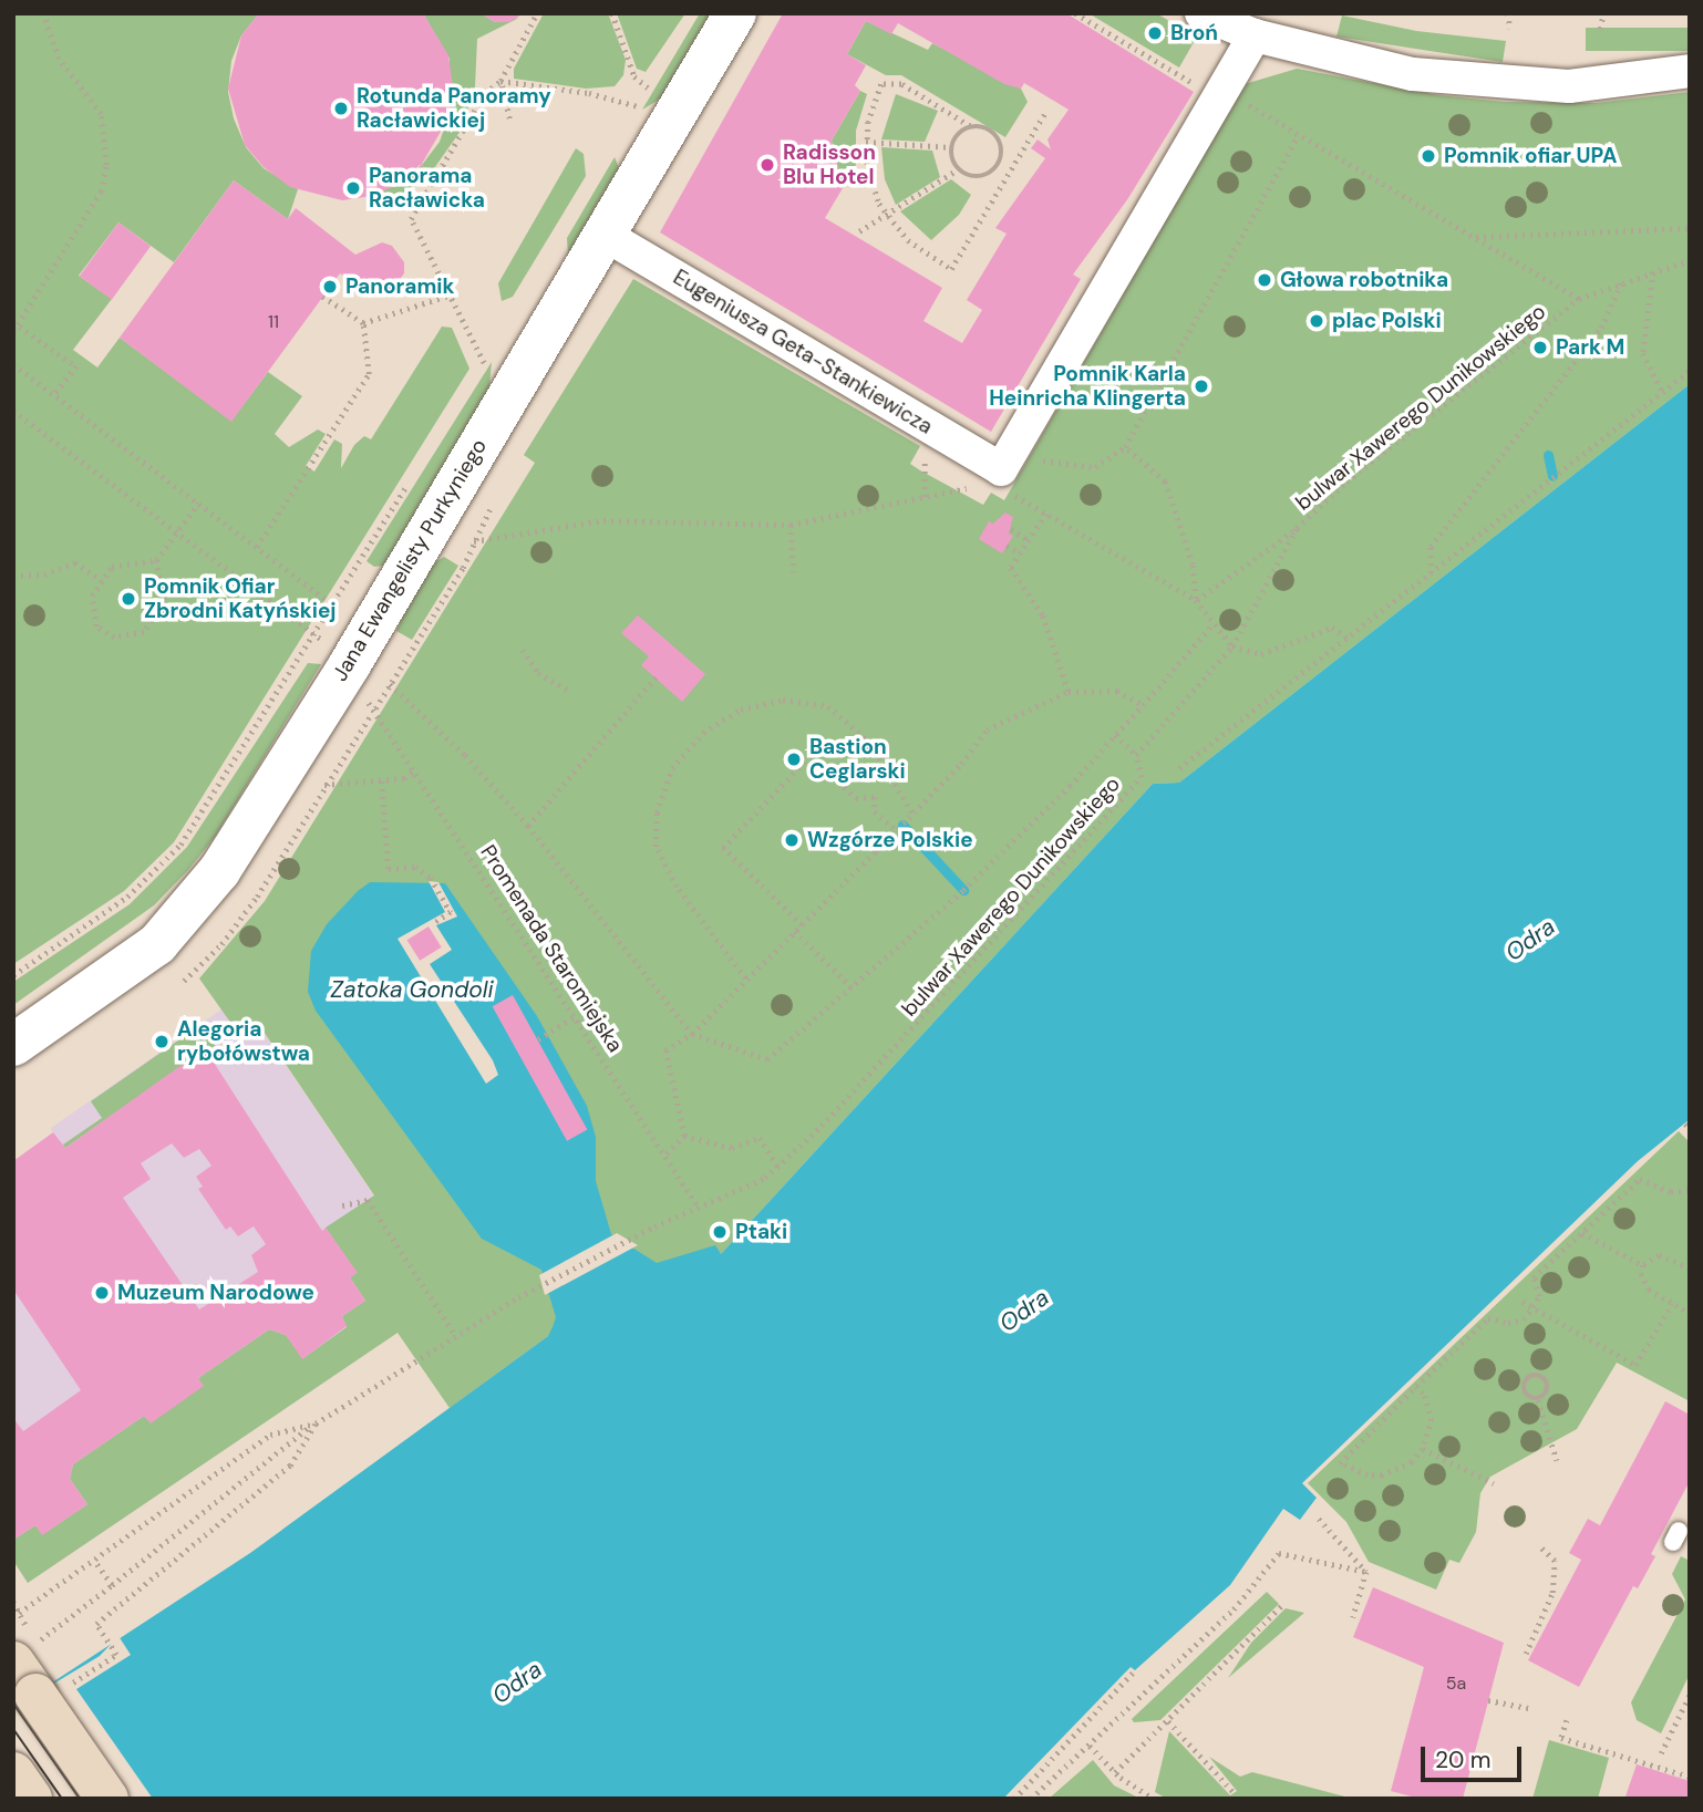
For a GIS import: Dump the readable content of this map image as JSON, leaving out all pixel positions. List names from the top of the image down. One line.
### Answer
{"streets":{"street":["Eugeniusza Geta-Stankiewicza","Jana Ewangelisty Purkyniego"],"path":["bulwar Xawerego Dunikowskiego","Promenada Staromiejska"]},"crossings":[["Eugeniusza Geta-Stankiewicza","Jana Ewangelisty Purkyniego"],["bulwar Xawerego Dunikowskiego","Promenada Staromiejska"]],"water":["Odra","Zatoka Gondoli"],"places":["Broń","Rotunda Panoramy Racławickiej","Pomnik ofiar UPA","Radisson Blu Hotel","Panorama Racławicka","Głowa robotnika","Panoramik","plac Polski","Park M","Pomnik Karla Heinricha Klingerta","Pomnik Ofiar Zbrodni Katyńskiej","Bastion Ceglarski","Wzgórze Polskie","Alegoria rybołówstwa","Ptaki","Muzeum Narodowe"],"house_numbers":["11","5a"],"scale_bar":"20 m"}
